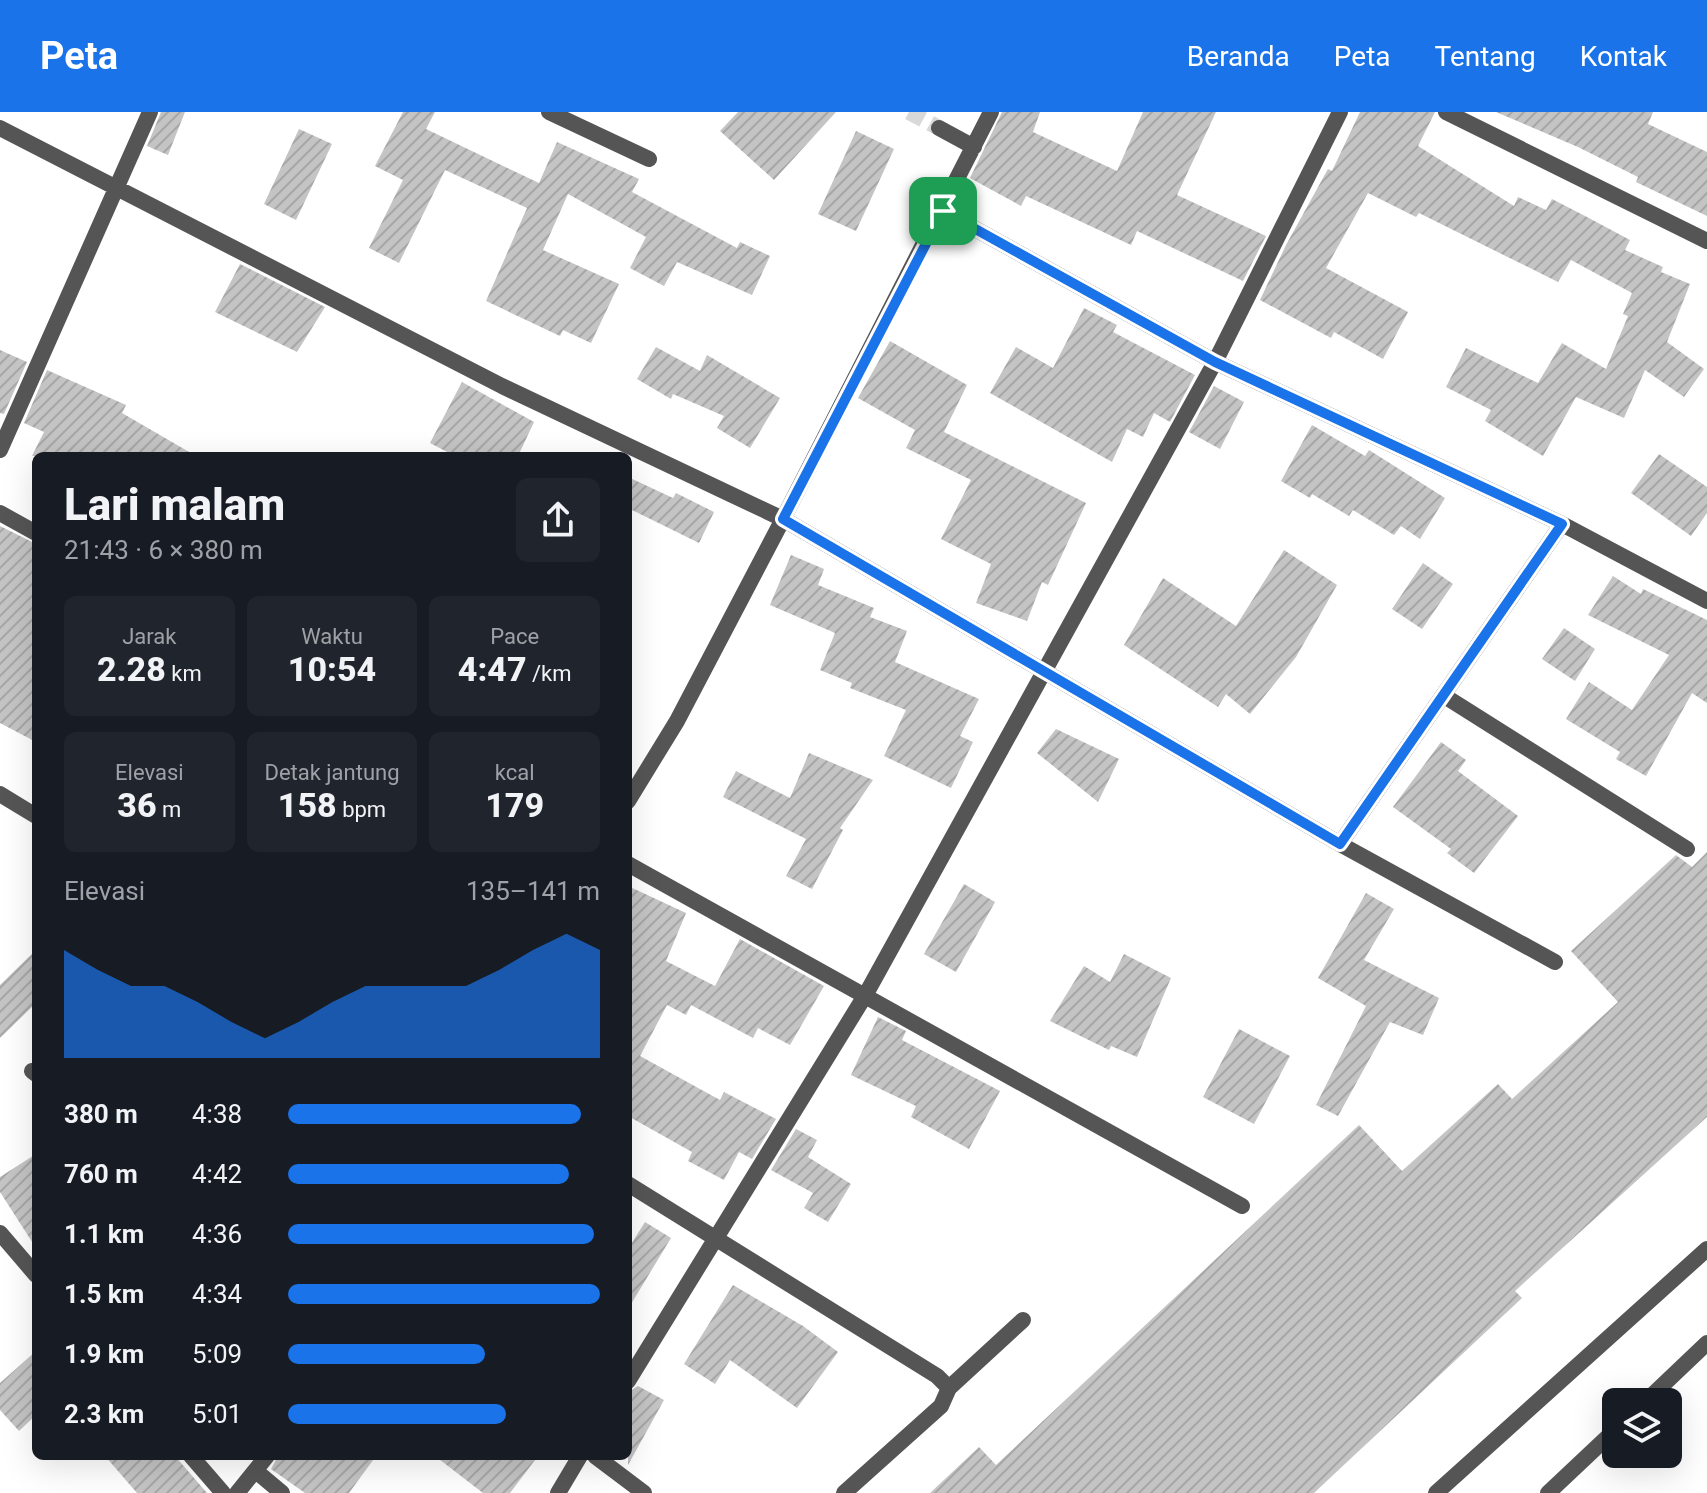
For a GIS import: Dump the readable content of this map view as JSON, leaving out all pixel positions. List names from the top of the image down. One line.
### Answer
{"page":{"header":"Peta","nav":["Beranda","Peta","Tentang","Kontak"],"heading":["Lari malam","21:43 · 6 × 380 m"],"stats":[["Jarak","2.28 km"],["Waktu","10:54"],["Pace","4:47 /km"],["Elevasi","36 m"],["Detak jantung","158 bpm"],["kcal","179"]],"chart":["Elevasi","135–141 m"],"list":[{"name":"380 m","note":"4:38"},{"name":"760 m","note":"4:42"},{"name":"1.1 km","note":"4:36"},{"name":"1.5 km","note":"4:34"},{"name":"1.9 km","note":"5:09"},{"name":"2.3 km","note":"5:01"}]}}
